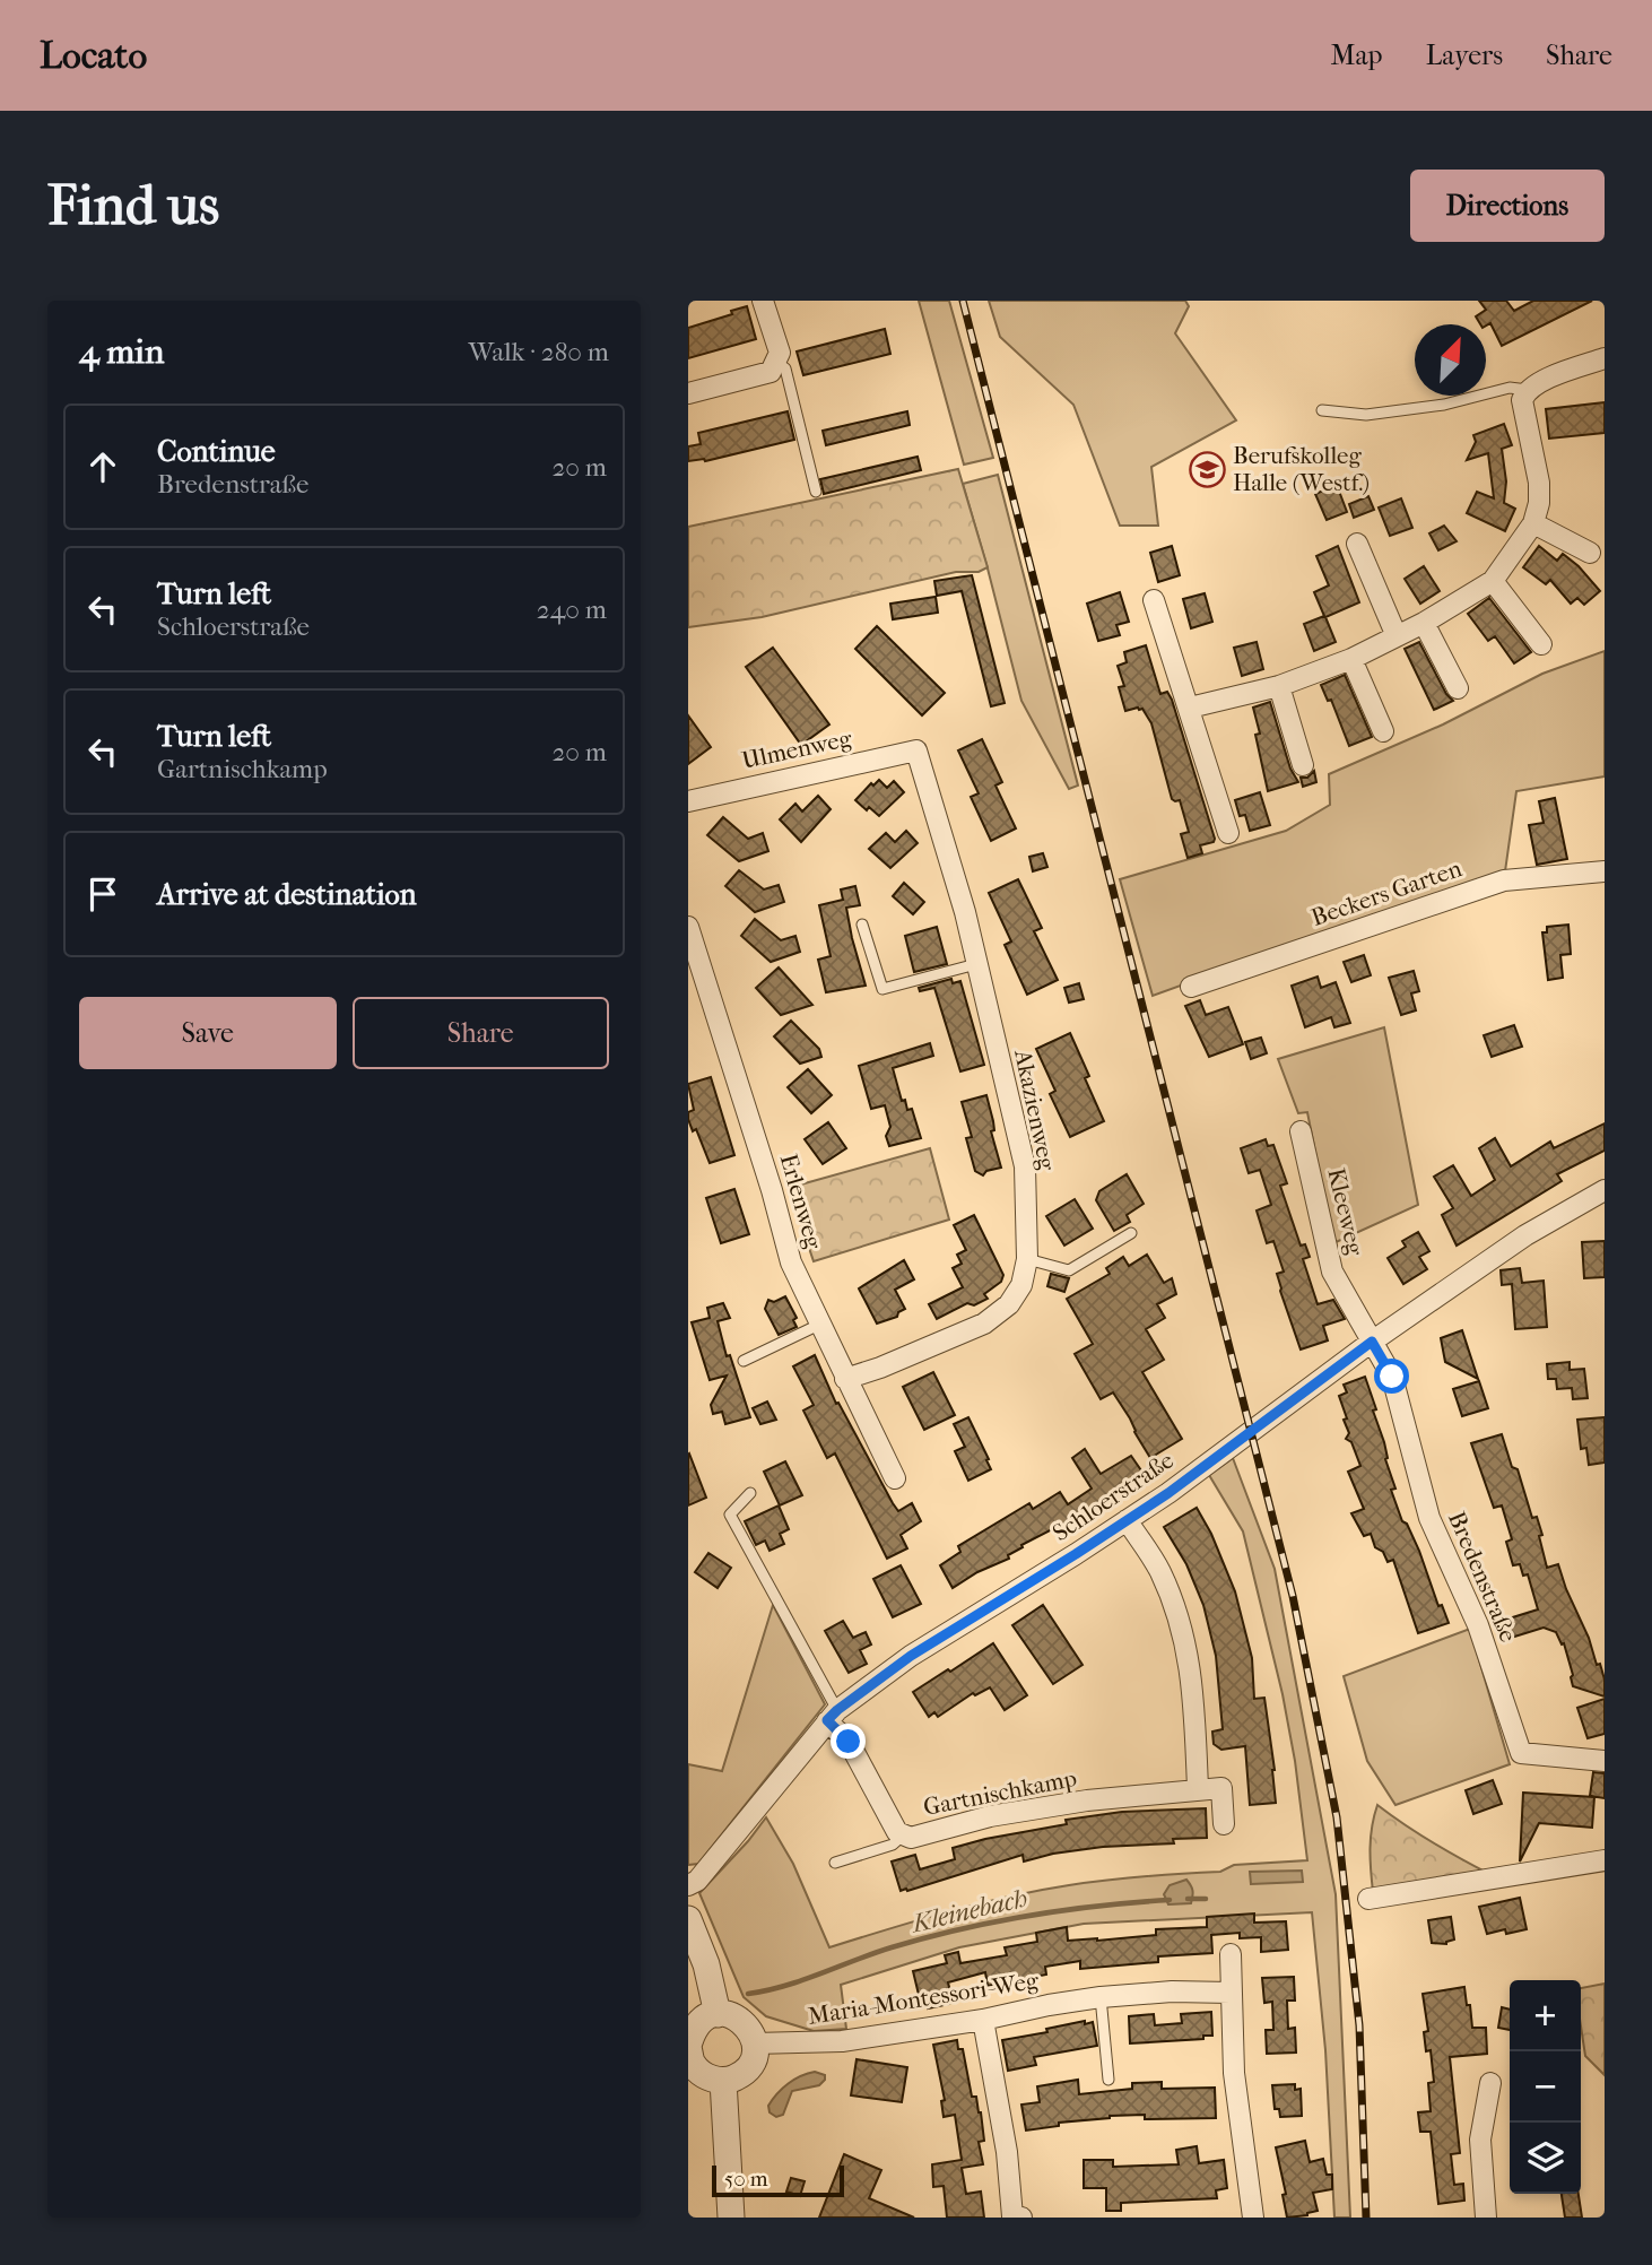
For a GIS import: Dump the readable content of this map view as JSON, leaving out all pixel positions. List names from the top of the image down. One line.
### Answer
{"streets":{"street":["Ulmenweg","Beckers Garten","Akazienweg","Erlenweg","Kleeweg","Schloerstraße","Bredenstraße","Gartnischkamp","Maria-Montessori-Weg"]},"crossings":[["Ulmenweg","Akazienweg"],["Akazienweg","Erlenweg"],["Kleeweg","Schloerstraße"],["Kleeweg","Bredenstraße"],["Schloerstraße","Bredenstraße"],["Schloerstraße","Gartnischkamp"]],"water":["Kleinebach"],"places":{"school or university":["Berufskolleg Halle (Westf.)"]},"scale_bar":"50 m","north":"top right","page":{"header":"Locato","nav":["Map","Layers","Share"],"buttons":["Directions",["Save","Share"]],"title":"Find us","heading":["4 min","Walk · 280 m"],"list":[["Continue","Bredenstraße","20 m"],["Turn left","Schloerstraße","240 m"],["Turn left","Gartnischkamp","20 m"],"Arrive at destination"],"map_buttons":["+","−"],"scale":"50 m"}}
